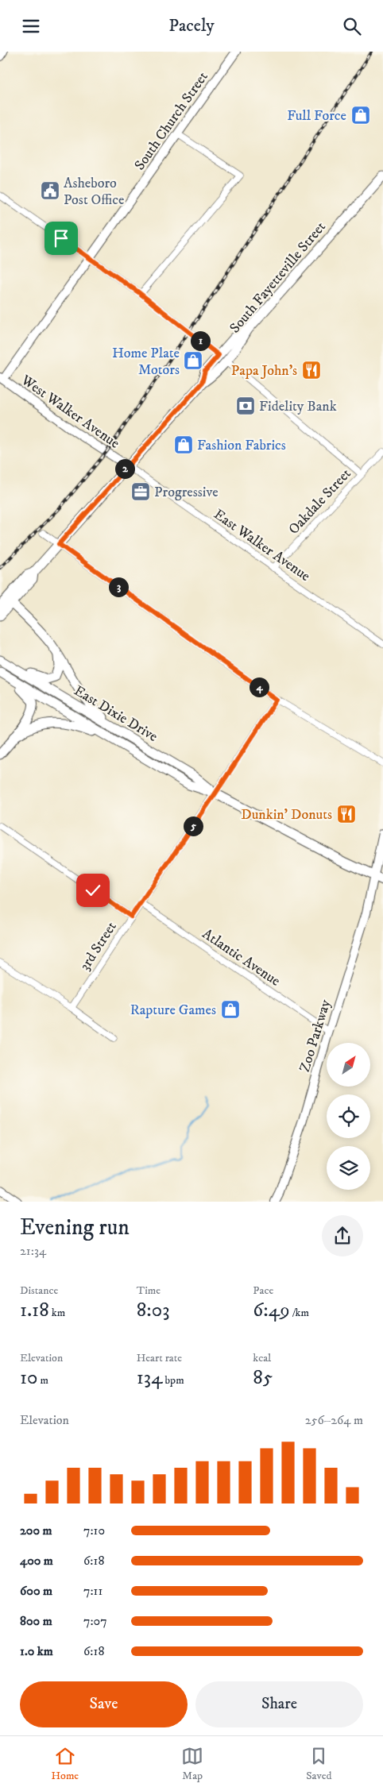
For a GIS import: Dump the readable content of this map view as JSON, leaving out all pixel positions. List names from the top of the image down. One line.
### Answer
{"streets":{"main road":["South Fayetteville Street","East Dixie Drive"],"street":["South Church Street","West Walker Avenue","Oakdale Street","East Walker Avenue","3rd Street","Atlantic Avenue","Zoo Parkway"]},"crossings":[["South Church Street","West Walker Avenue"],["South Fayetteville Street","West Walker Avenue"],["South Fayetteville Street","East Walker Avenue"],["West Walker Avenue","East Walker Avenue"],["Oakdale Street","East Walker Avenue"],["East Dixie Drive","3rd Street"],["East Dixie Drive","Zoo Parkway"],["3rd Street","Atlantic Avenue"],["Atlantic Avenue","Zoo Parkway"]],"places":{"shop":["Full Force","Home Plate Motors","Fashion Fabrics","Rapture Games"],"public building":["Asheboro Post Office"],"restaurant":["Papa John's","Dunkin' Donuts"],"bank":["Fidelity Bank"],"office":["Progressive"]},"north":"top right","page":{"header":"Pacely","pins":["1","2","3","4","5"],"heading":["Evening run","21:34"],"stats":[["Distance","1.18 km"],["Time","8:03"],["Pace","6:49 /km"],["Elevation","10 m"],["Heart rate","134 bpm"],["kcal","85"]],"chart":["Elevation","256–264 m"],"list":[{"name":"200 m","note":"7:10"},{"name":"400 m","note":"6:18"},{"name":"600 m","note":"7:11"},{"name":"800 m","note":"7:07"},{"name":"1.0 km","note":"6:18"}],"buttons":["Save","Share"],"tabs":["Home","Map","Saved"]}}
